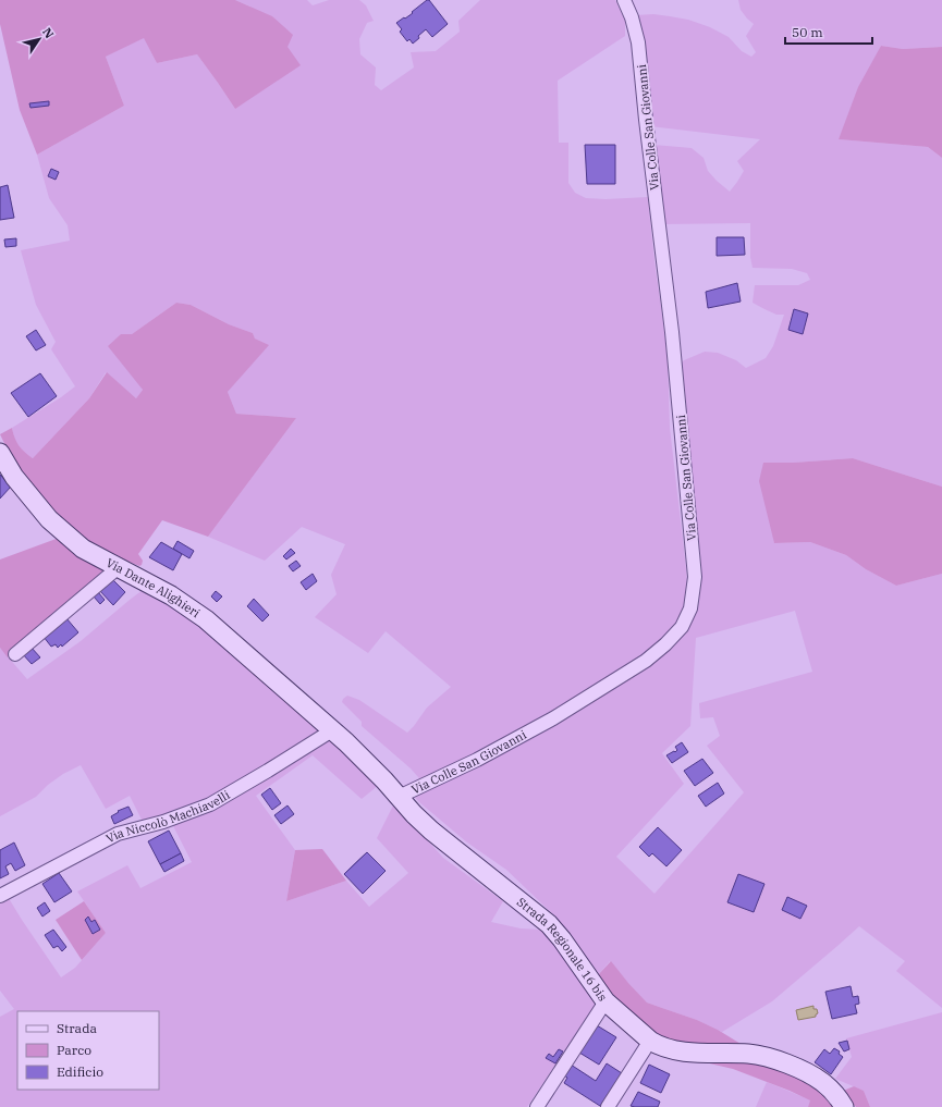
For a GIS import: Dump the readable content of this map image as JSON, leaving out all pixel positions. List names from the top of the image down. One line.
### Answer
{"streets":{"main road":["Via Dante Alighieri","Strada Regionale 16 bis"],"street":["Via Colle San Giovanni","Via Niccolò Machiavelli"]},"crossings":[["Via Colle San Giovanni","Strada Regionale 16 bis"],["Via Dante Alighieri","Strada Regionale 16 bis"],["Via Niccolò Machiavelli","Strada Regionale 16 bis"]],"legend":["Strada","Parco","Edificio"],"scale_bar":"50 m","north":"top right"}
